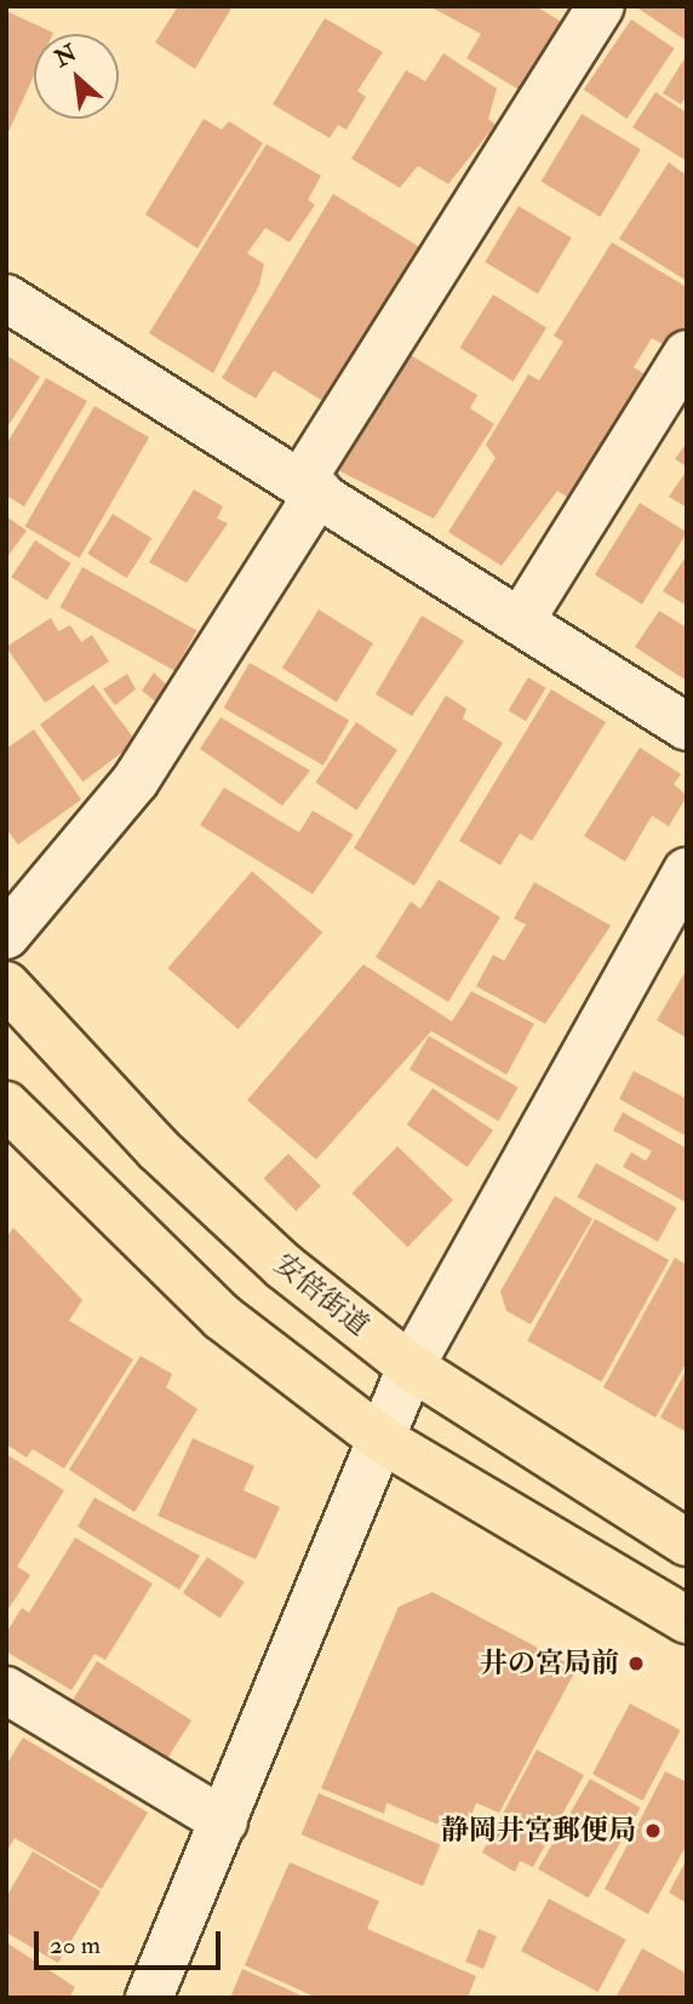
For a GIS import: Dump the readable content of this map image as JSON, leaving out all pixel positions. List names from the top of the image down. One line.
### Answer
{"streets":{"main road":["安倍街道"]},"places":["井の宮局前","静岡井宮郵便局"],"scale_bar":"20 m","north":"top left"}
